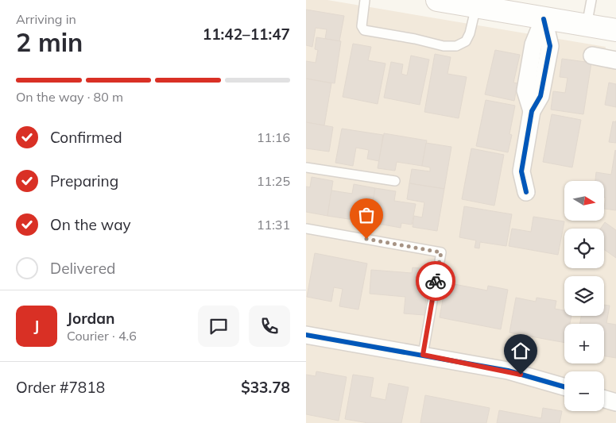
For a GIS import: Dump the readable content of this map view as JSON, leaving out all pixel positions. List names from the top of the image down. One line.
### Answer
{"north":"right","page":{"heading":["2 min","Arriving in","11:42–11:47"],"panel":["Jordan","Courier · 4.6","Order #7818","$33.78"],"bar":"On the way · 80 m","list":[["Confirmed","11:16"],["Preparing","11:25"],["On the way","11:31"],"Delivered"],"map_buttons":["+","−"],"round":"J"}}
